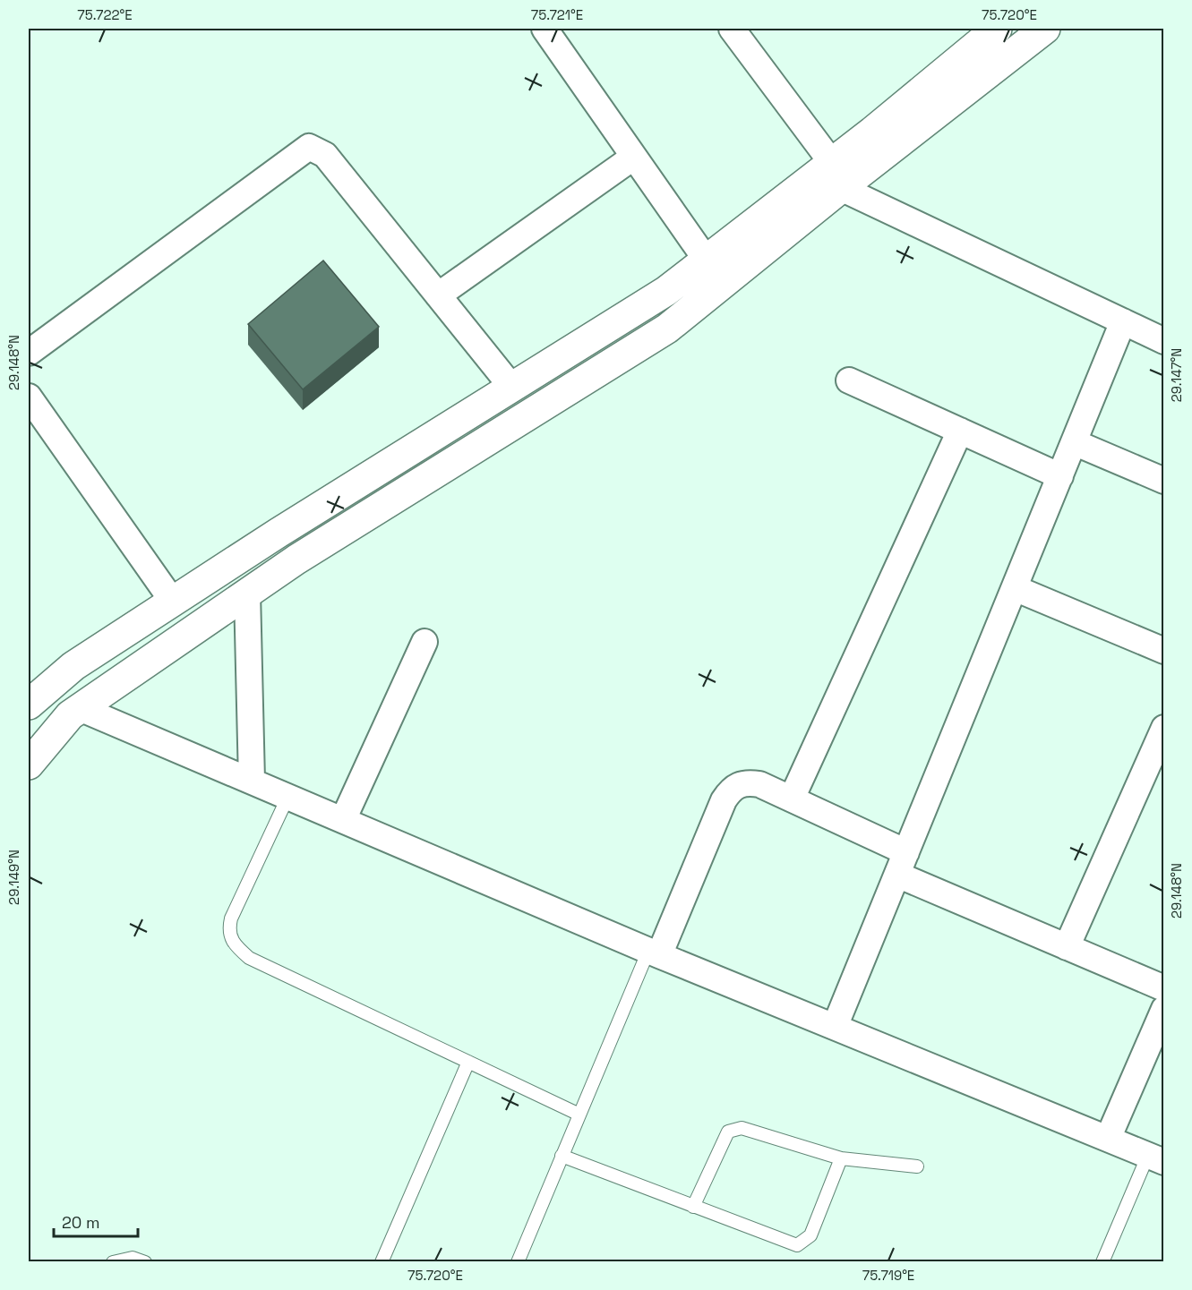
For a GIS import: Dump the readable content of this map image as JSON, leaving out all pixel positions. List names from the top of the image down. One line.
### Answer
{"scale_bar":"20 m","coordinates":["75.722°E","75.721°E","75.720°E","29.148°N","29.147°N","29.149°N","75.719°E"]}
